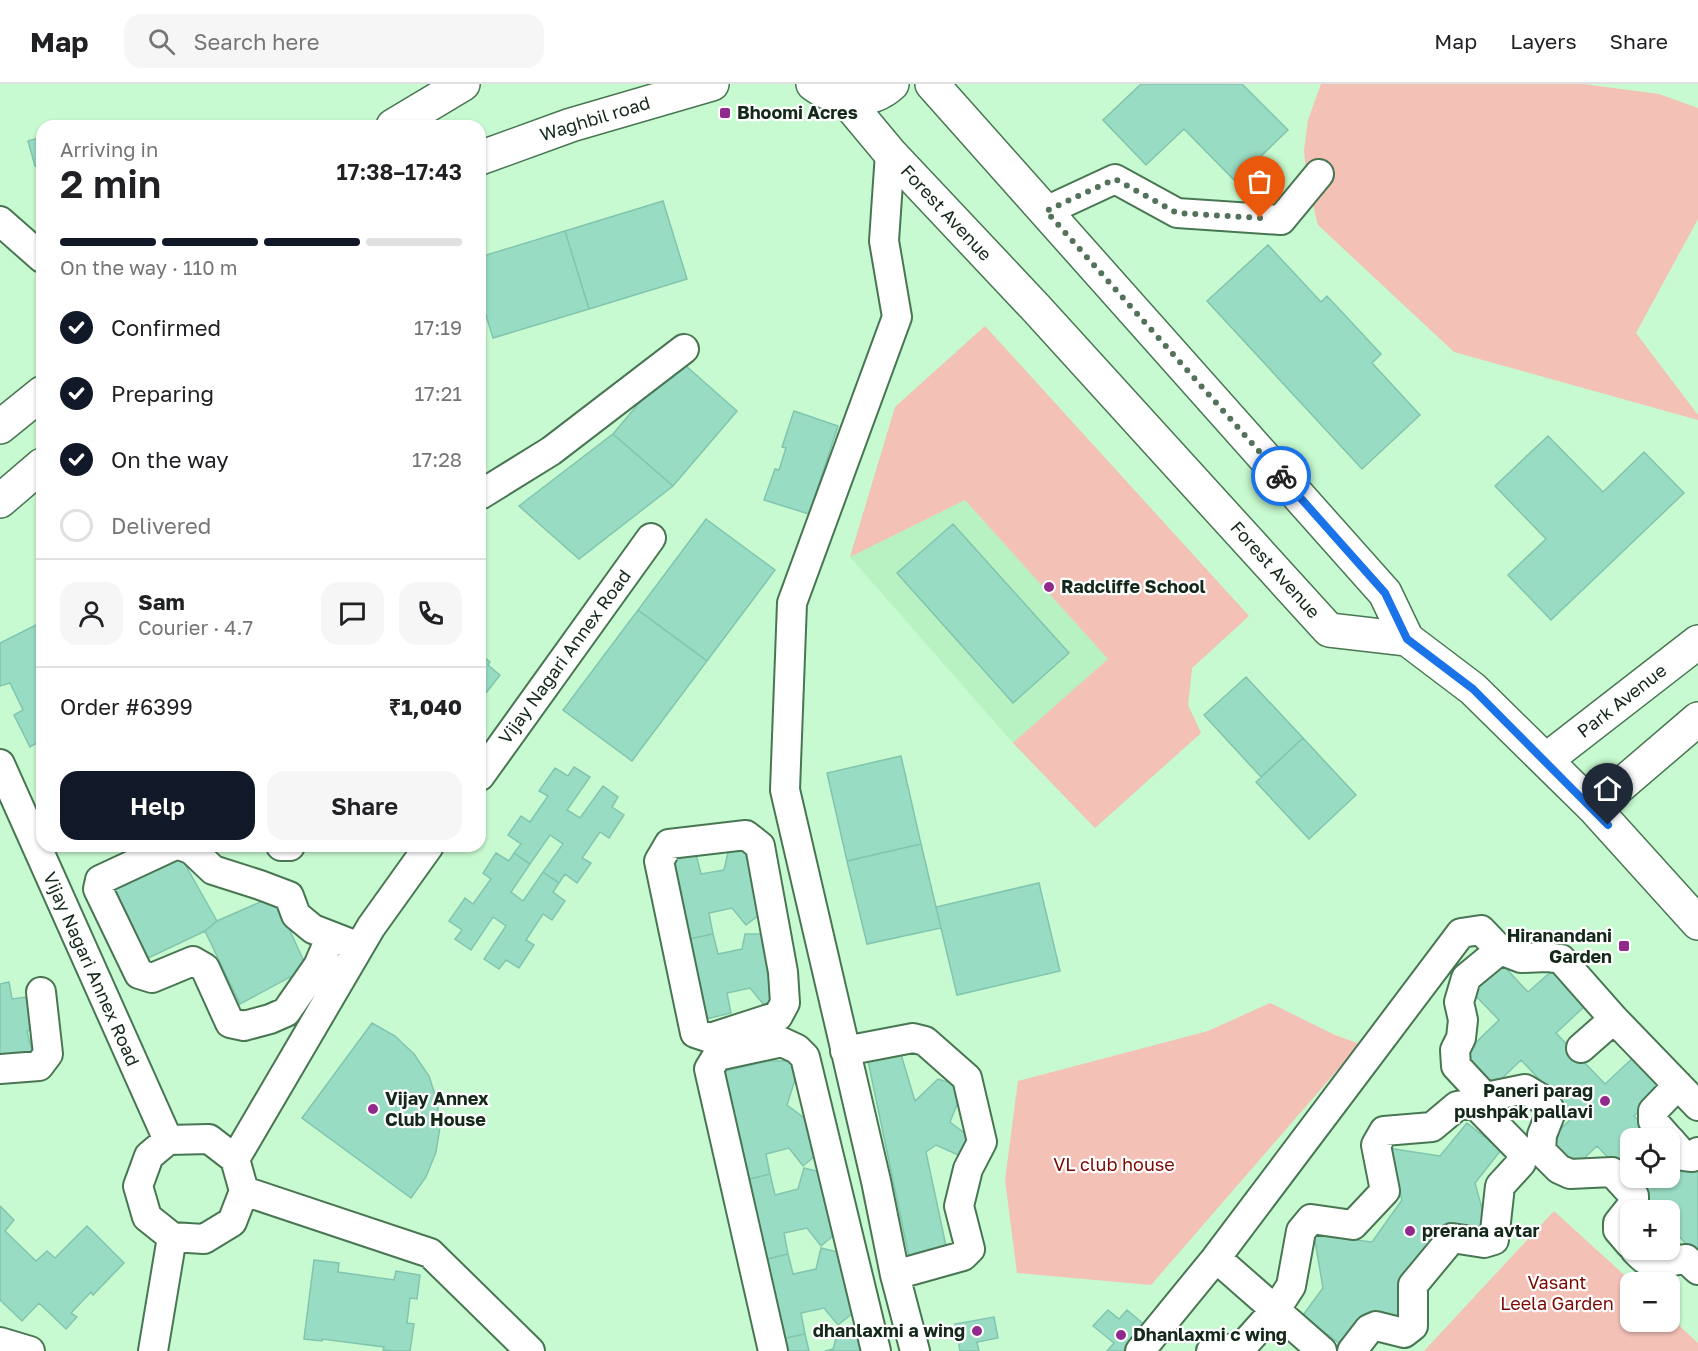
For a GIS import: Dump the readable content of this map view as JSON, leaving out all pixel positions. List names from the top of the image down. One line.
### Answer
{"streets":{"street":["Waghbil road","Forest Avenue","Vijay Nagari Annex Road","Park Avenue"]},"parks":["VL club house","Vasant Leela Garden"],"places":{"transit":["Bhoomi Acres","Hiranandani Garden"],"other":["Radcliffe School","Paneri parag pushpak pallavi","Vijay Annex Club House","prerana avtar","dhanlaxmi a wing","Dhanlaxmi c wing"]},"page":{"header":"Map","search":"Search here","nav":["Map","Layers","Share"],"heading":["2 min","Arriving in","17:38–17:43"],"panel":["Sam","Courier · 4.7","Order #6399","₹1,040"],"bar":"On the way · 110 m","list":[["Confirmed","17:19"],["Preparing","17:21"],["On the way","17:28"],"Delivered"],"buttons":["Help","Share"],"map_buttons":["+","−"]}}
